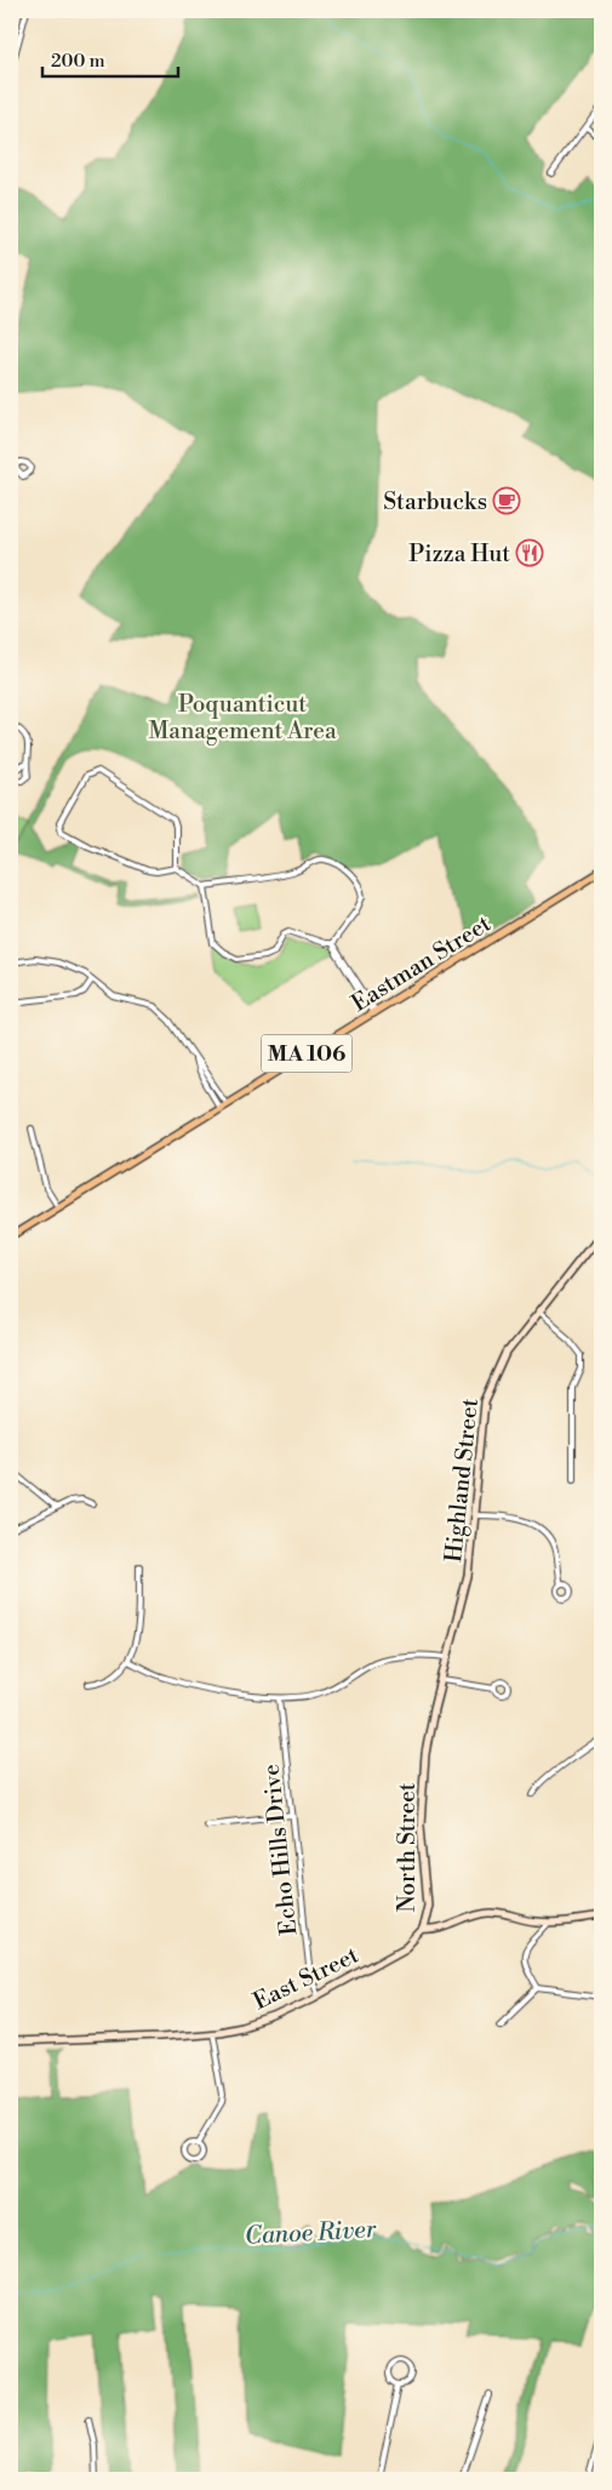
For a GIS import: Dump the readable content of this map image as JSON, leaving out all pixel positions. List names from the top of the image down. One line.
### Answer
{"streets":{"main road":["Eastman Street","MA 106"],"street":["Highland Street","North Street","Echo Hills Drive","East Street"]},"crossings":[["Highland Street","North Street"],["North Street","East Street"],["Echo Hills Drive","East Street"]],"water":["Canoe River"],"parks":["Poquanticut Management Area"],"places":{"cafe":["Starbucks"],"restaurant":["Pizza Hut"]},"scale_bar":"200 m"}
